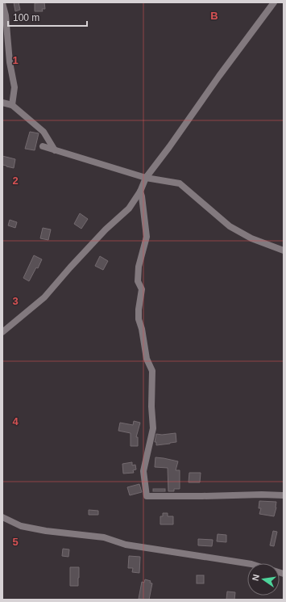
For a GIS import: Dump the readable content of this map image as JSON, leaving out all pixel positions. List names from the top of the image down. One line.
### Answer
{"scale_bar":"100 m","north":"left","grid":{"columns":["B"],"rows":["1","2","3","4","5"]}}
